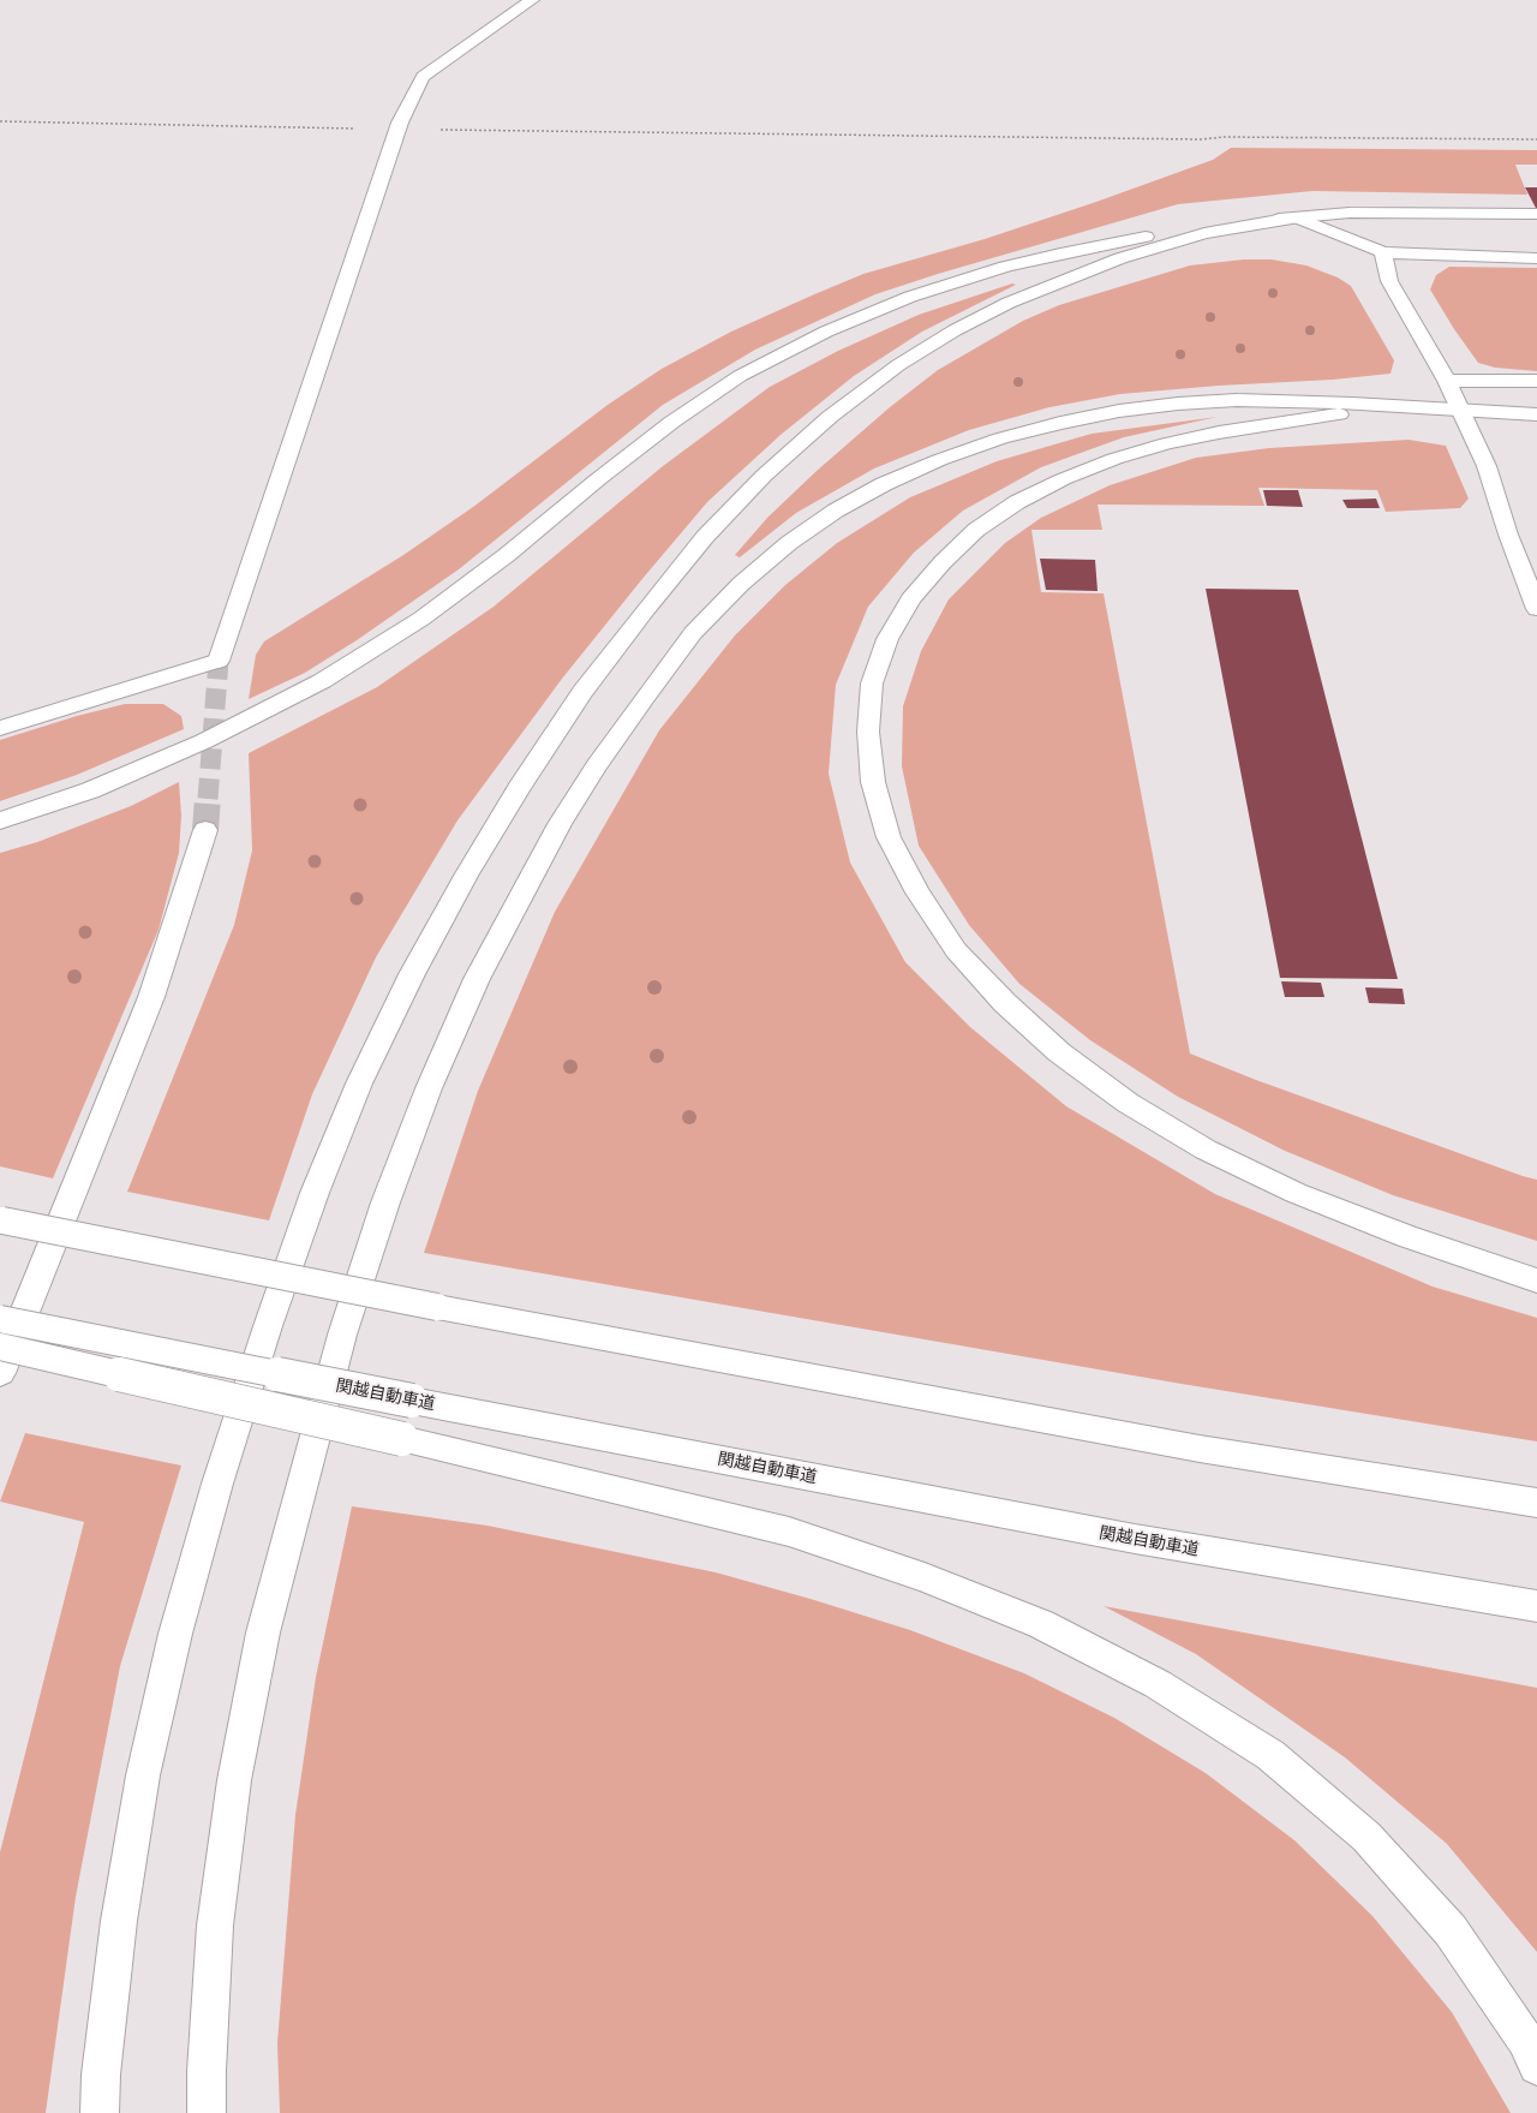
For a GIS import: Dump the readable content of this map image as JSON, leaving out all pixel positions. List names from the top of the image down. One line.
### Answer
{"streets":{"main road":["関越自動車道"]}}
